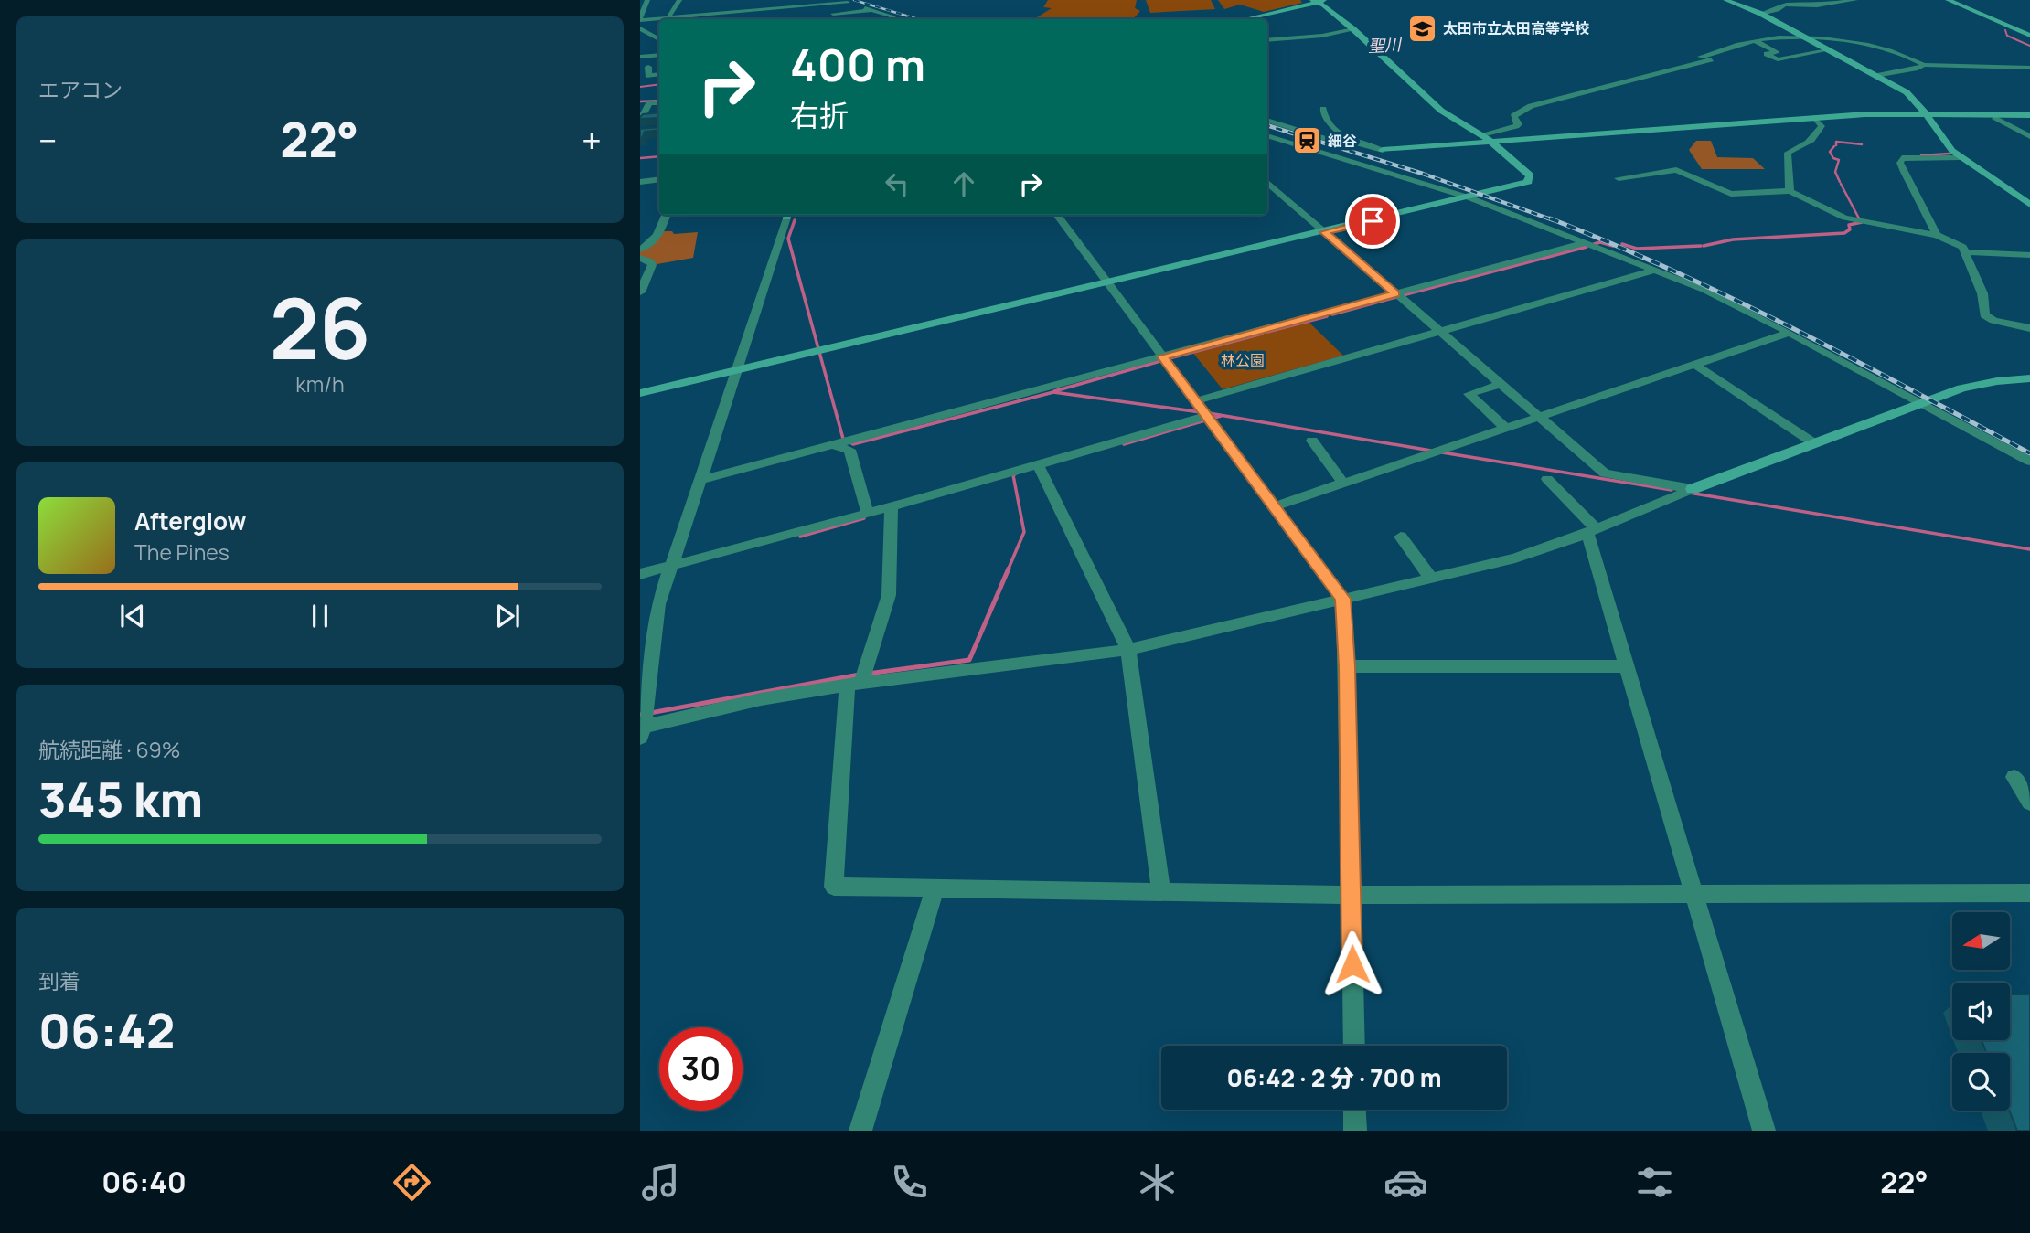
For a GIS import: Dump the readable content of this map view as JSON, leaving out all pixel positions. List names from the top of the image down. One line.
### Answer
{"water":["聖川"],"parks":["林公園"],"places":{"school or university":["太田市立太田高等学校"],"station":["細谷"]},"north":"left","page":{"tile":["エアコン",["26","km/h"],["航続距離 · 69%","345 km"],["到着","06:42"]],"turn":["400 m","右折"],"heat":["−","22°","+"],"song":["Afterglow","The Pines"],"limit":"30","trip":"06:42 · 2 分 · 700 m","tabs":["06:40","22°"]}}
